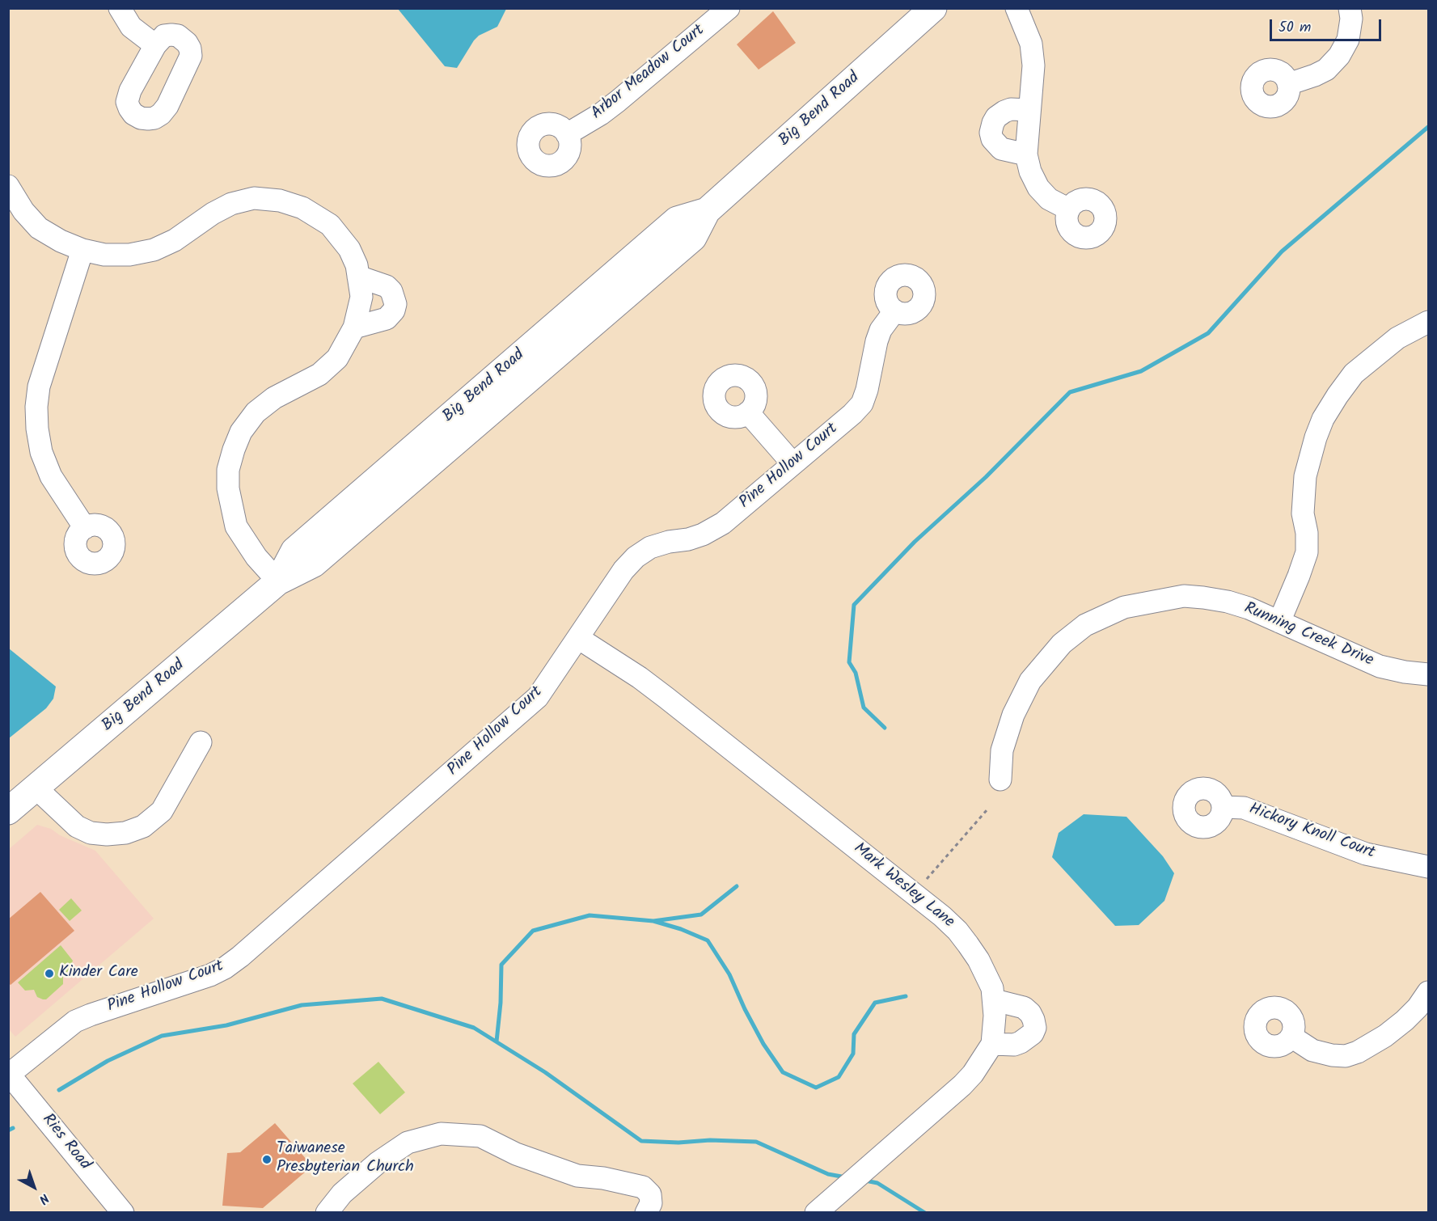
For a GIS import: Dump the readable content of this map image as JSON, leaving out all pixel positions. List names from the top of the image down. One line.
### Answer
{"streets":{"main road":["Big Bend Road"],"street":["Arbor Meadow Court","Pine Hollow Court","Running Creek Drive","Hickory Knoll Court","Mark Wesley Lane","Ries Road"]},"crossings":[["Pine Hollow Court","Mark Wesley Lane"],["Pine Hollow Court","Ries Road"]],"places":["Kinder Care","Taiwanese Presbyterian Church"],"scale_bar":"50 m","north":"bottom right"}
